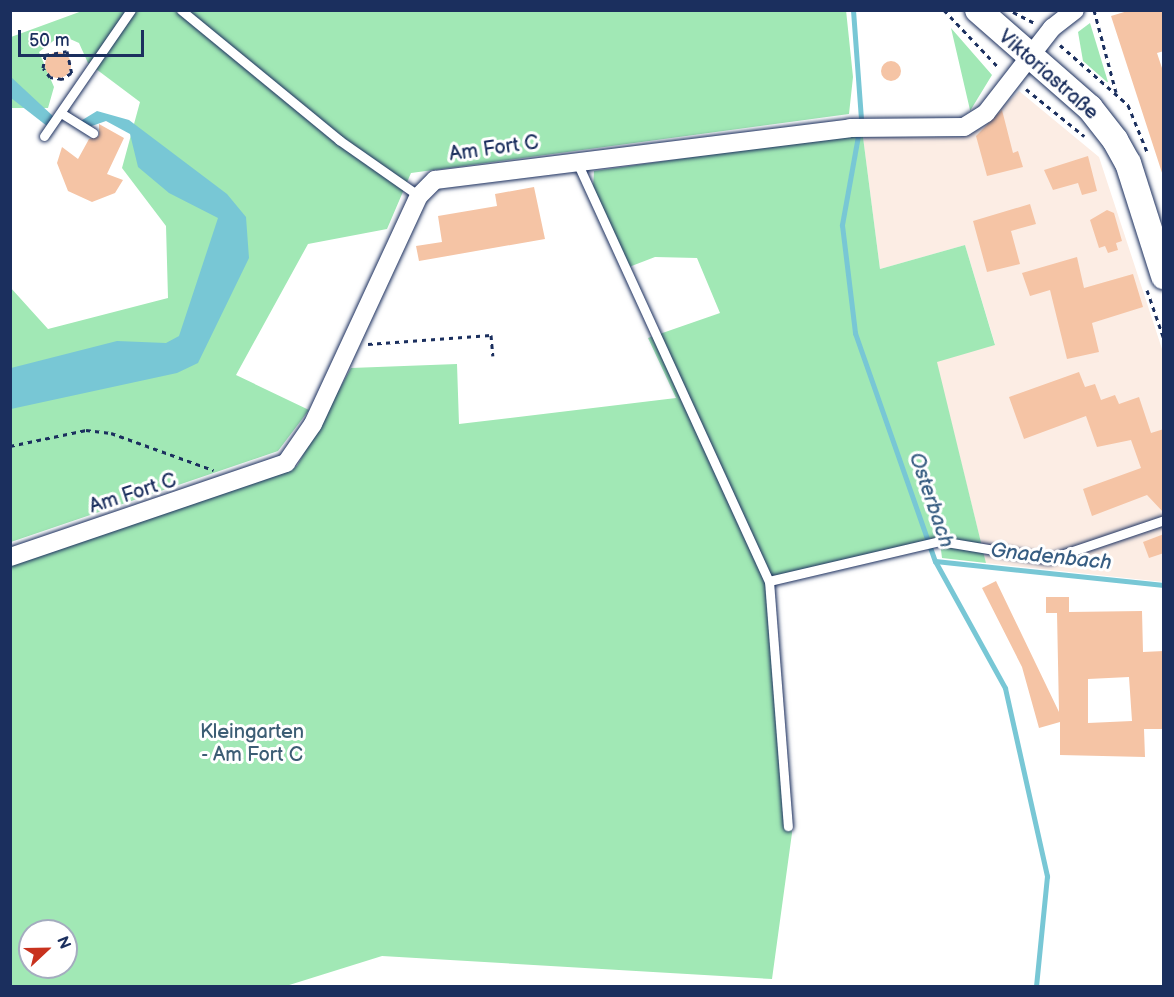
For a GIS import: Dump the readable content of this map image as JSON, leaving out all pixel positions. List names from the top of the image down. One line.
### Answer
{"streets":{"main road":["Viktoriastraße"],"street":["Am Fort C"]},"crossings":[["Viktoriastraße","Am Fort C"]],"water":["Osterbach","Gnadenbach"],"parks":["Kleingarten - Am Fort C"],"scale_bar":"50 m","north":"right"}
